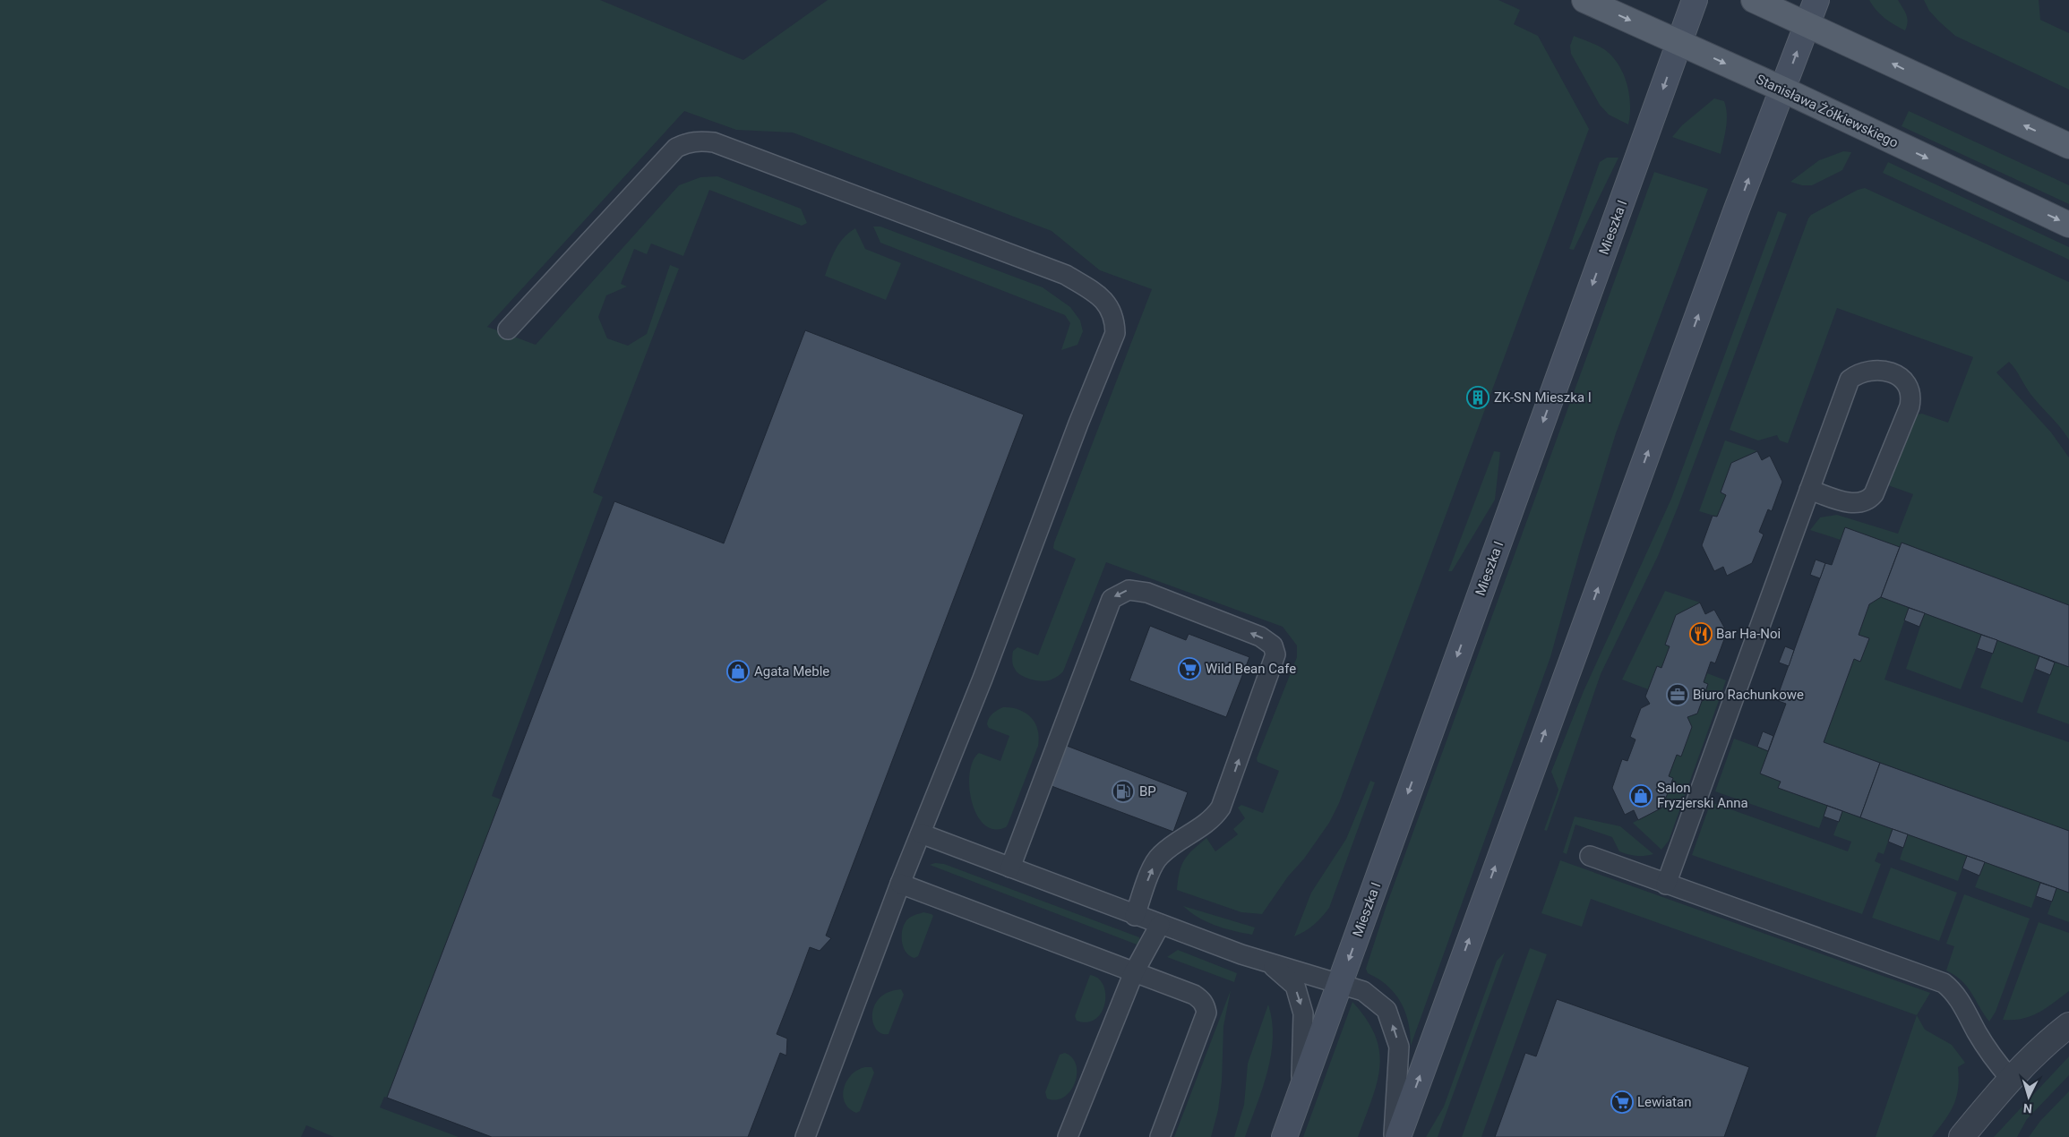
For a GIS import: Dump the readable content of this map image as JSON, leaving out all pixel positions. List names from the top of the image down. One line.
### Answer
{"streets":{"main road":["Stanisława Żółkiewskiego"],"street":["Mieszka I"]},"crossings":[["Stanisława Żółkiewskiego","Mieszka I"]],"places":{"building":["ZK-SN Mieszka I"],"restaurant":["Bar Ha-Noi"],"supermarket":["Wild Bean Cafe","Lewiatan"],"shop":["Agata Meble","Salon Fryzjerski Anna"],"office":["Biuro Rachunkowe"],"fuel station":["BP"]},"north":"bottom"}
